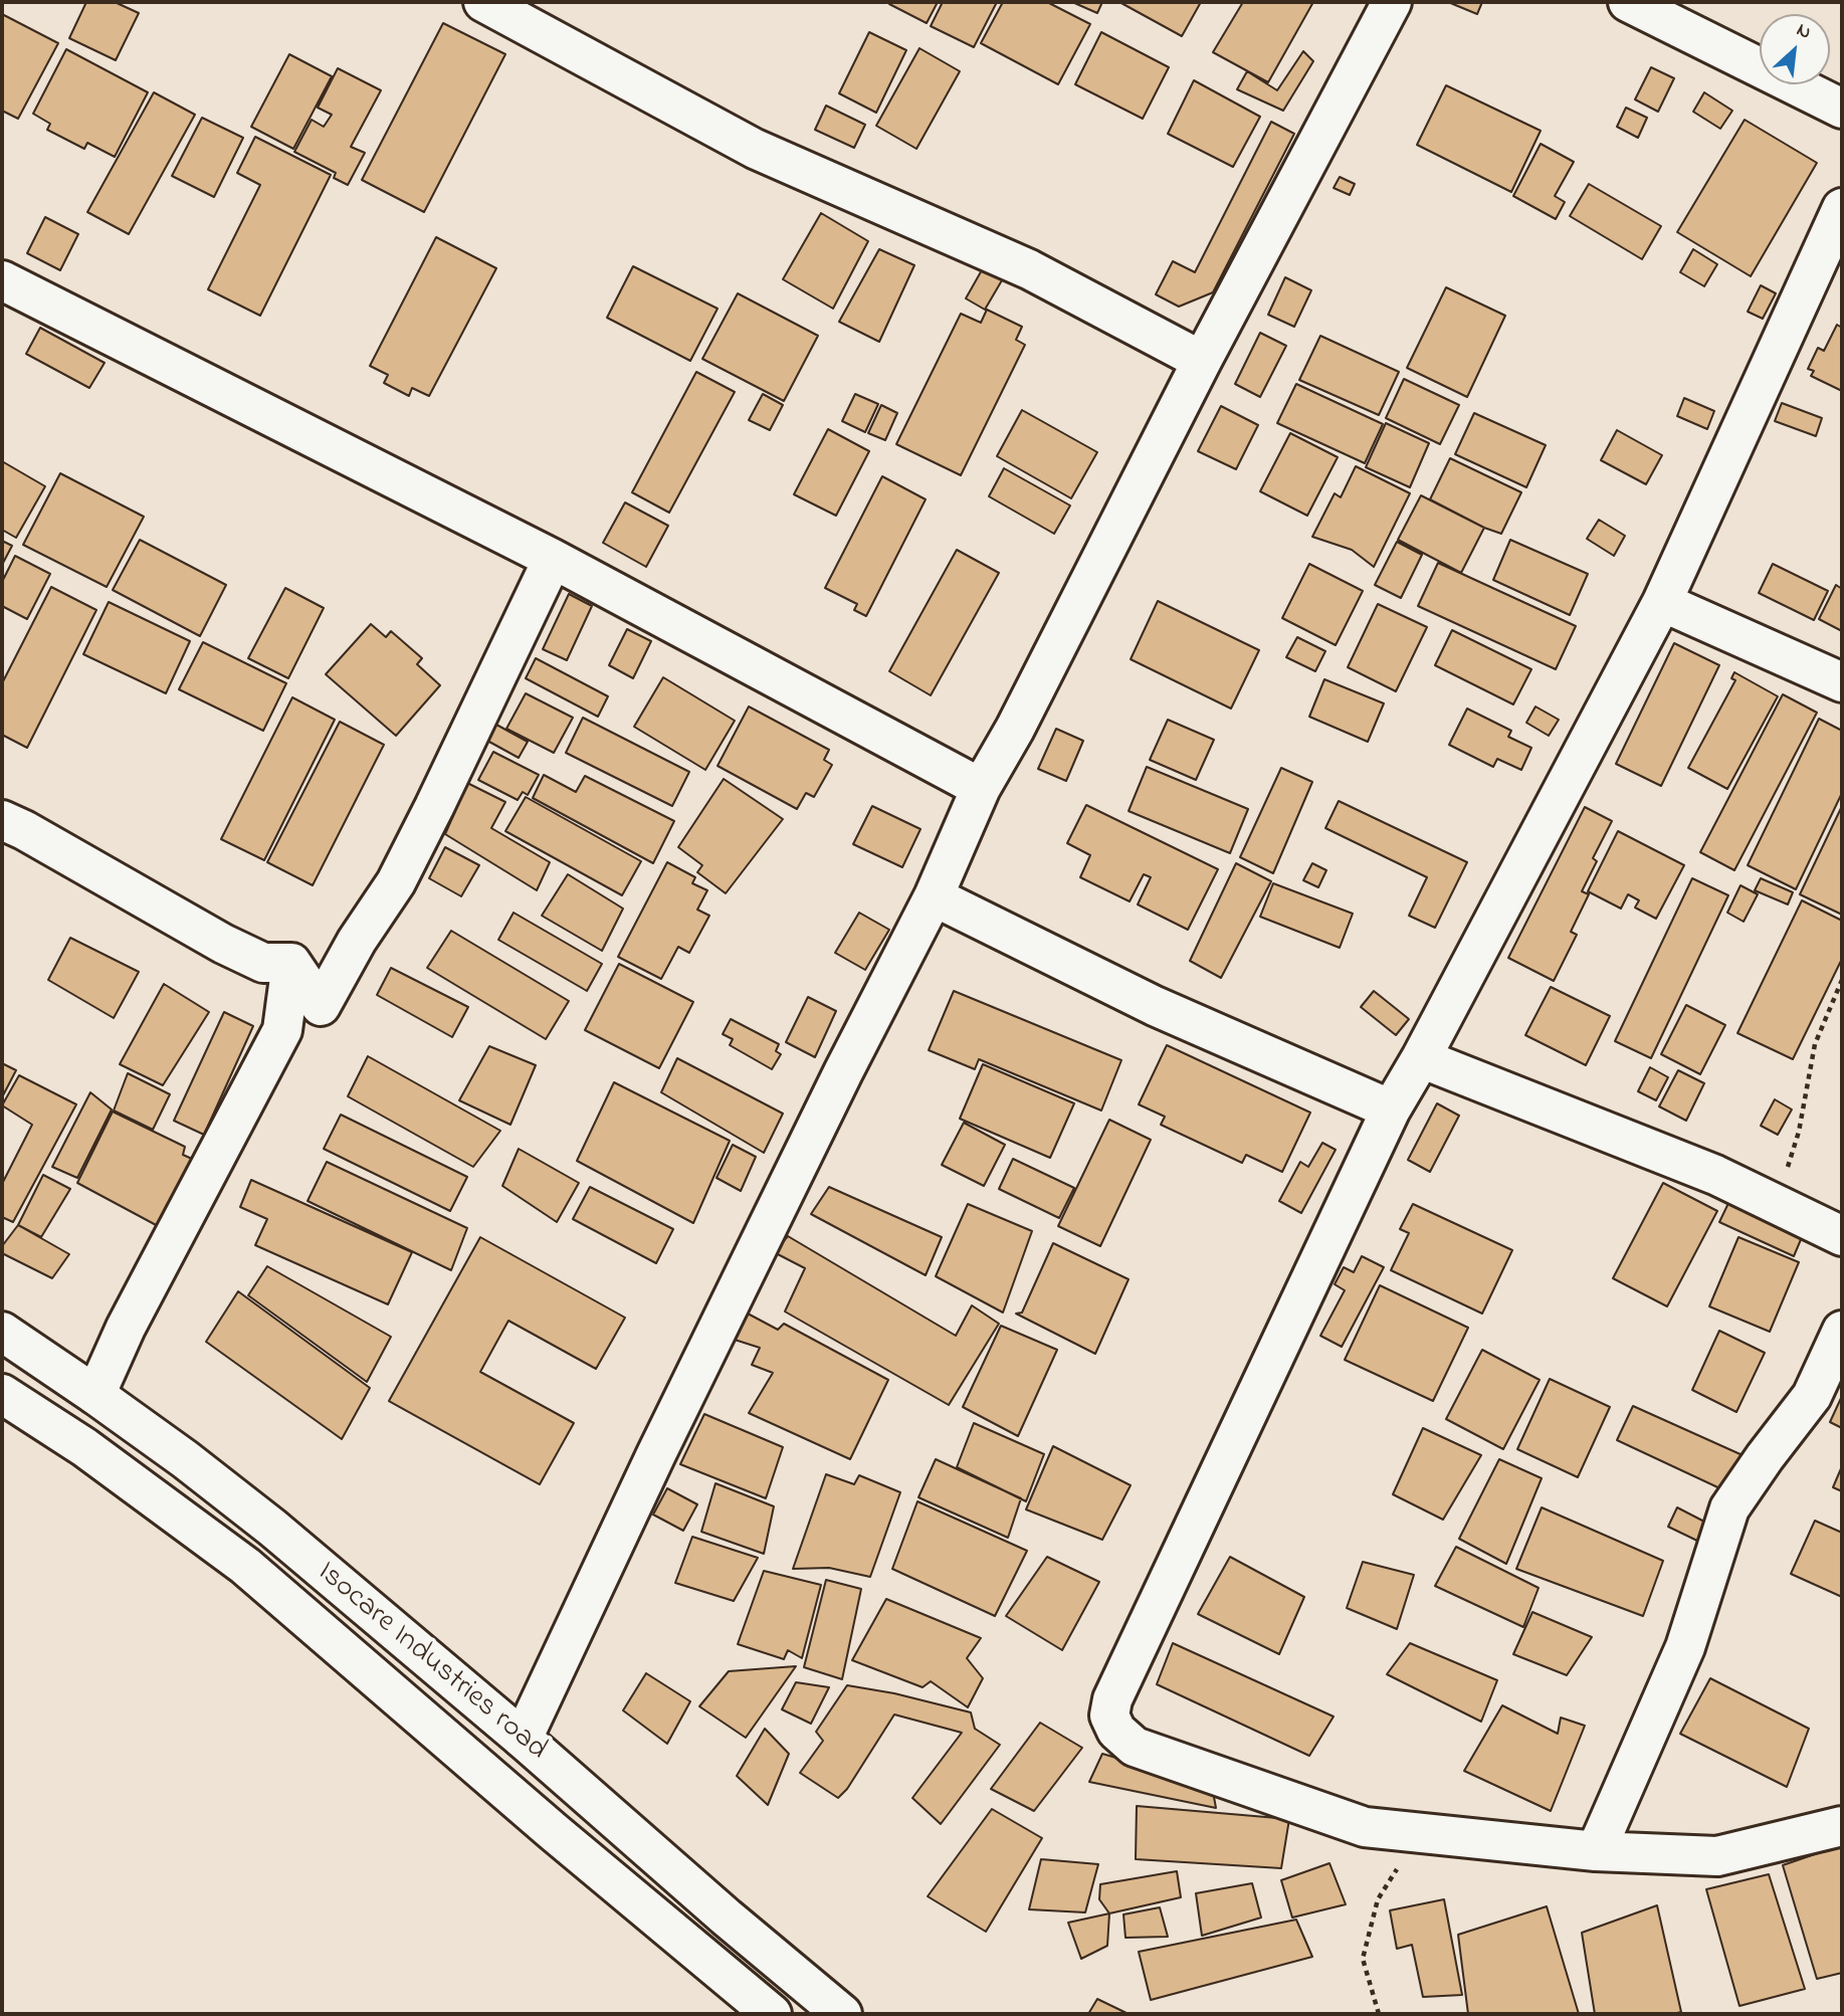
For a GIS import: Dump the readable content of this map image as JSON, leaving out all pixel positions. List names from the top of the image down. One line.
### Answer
{"streets":{"street":["Isocare Industries road"]},"north":"top right"}
